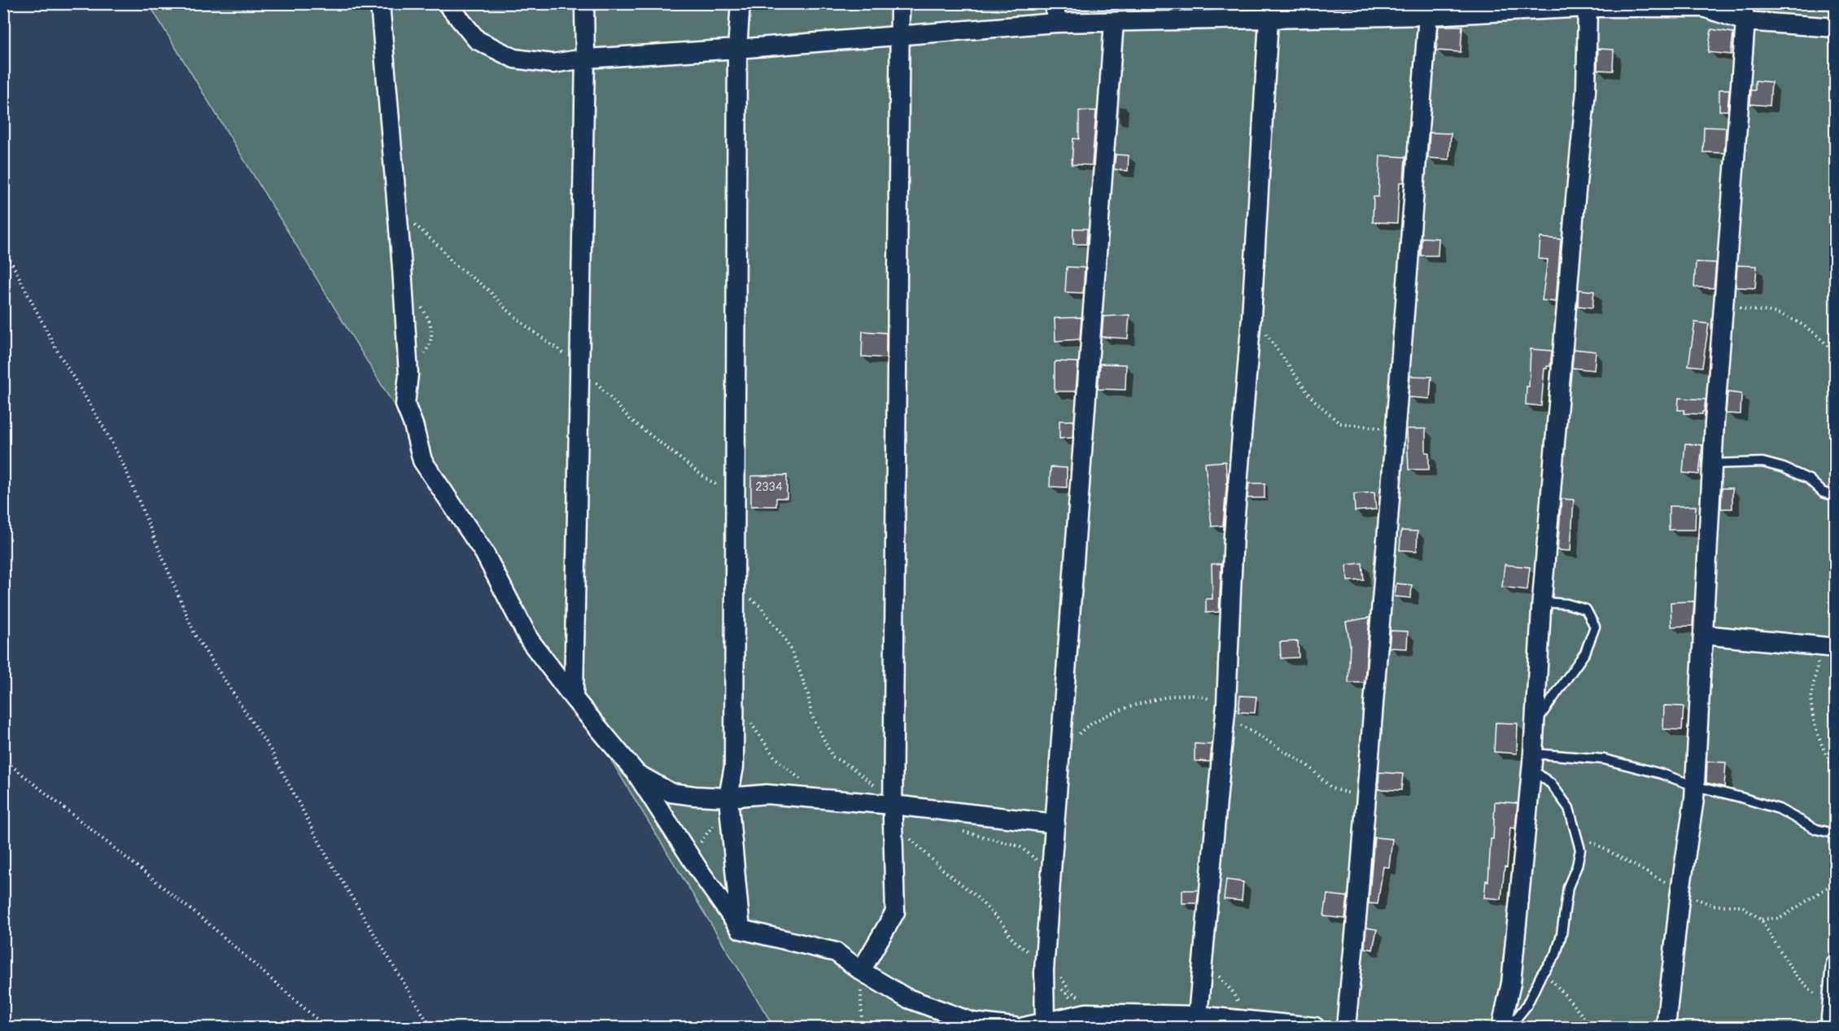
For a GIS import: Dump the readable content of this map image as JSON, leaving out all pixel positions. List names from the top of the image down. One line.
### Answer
{"house_numbers":["2334"]}
